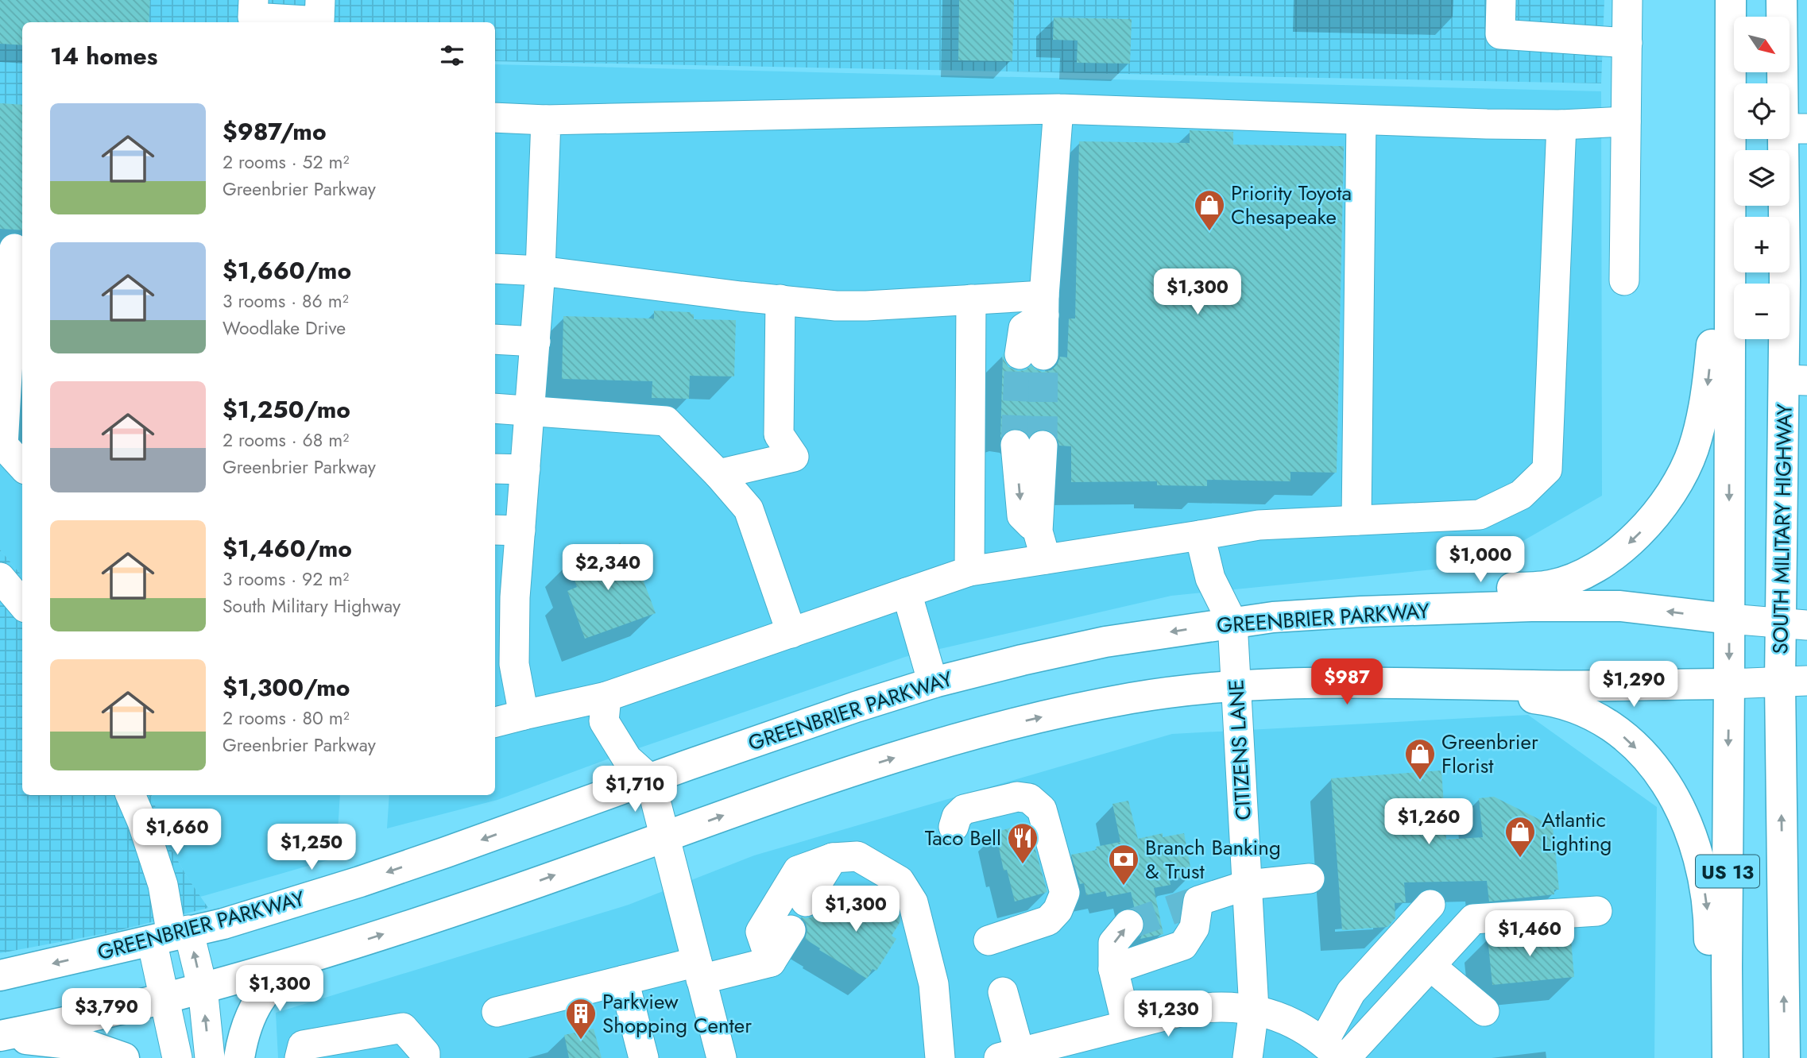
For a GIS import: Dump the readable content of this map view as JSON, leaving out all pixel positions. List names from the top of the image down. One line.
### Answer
{"streets":{"main road":["SOUTH MILITARY HIGHWAY","GREENBRIER PARKWAY","US 13"],"street":["CITIZENS LANE"]},"crossings":[["GREENBRIER PARKWAY","CITIZENS LANE"],["GREENBRIER PARKWAY","US 13"]],"places":{"shop":["Priority Toyota Chesapeake","Greenbrier Florist","Atlantic Lighting"],"restaurant":["Taco Bell"],"bank":["Branch Banking & Trust"],"building":["Parkview Shopping Center"]},"north":"bottom right","page":{"map_buttons":["+","−"],"heading":"14 homes","list":[{"name":"$987/mo","note":"2 rooms · 52 m² · Greenbrier Parkway"},{"name":"$1,660/mo","note":"3 rooms · 86 m² · Woodlake Drive"},{"name":"$1,250/mo","note":"2 rooms · 68 m² · Greenbrier Parkway"},{"name":"$1,460/mo","note":"3 rooms · 92 m² · South Military Highway"},{"name":"$1,300/mo","note":"2 rooms · 80 m² · Greenbrier Parkway"}],"price":["$1,300","$1,000","$2,340","$987","$1,290","$1,710","$1,260","$1,660","$1,250","$1,300","$1,460","$1,300","$3,790","$1,230"]}}
